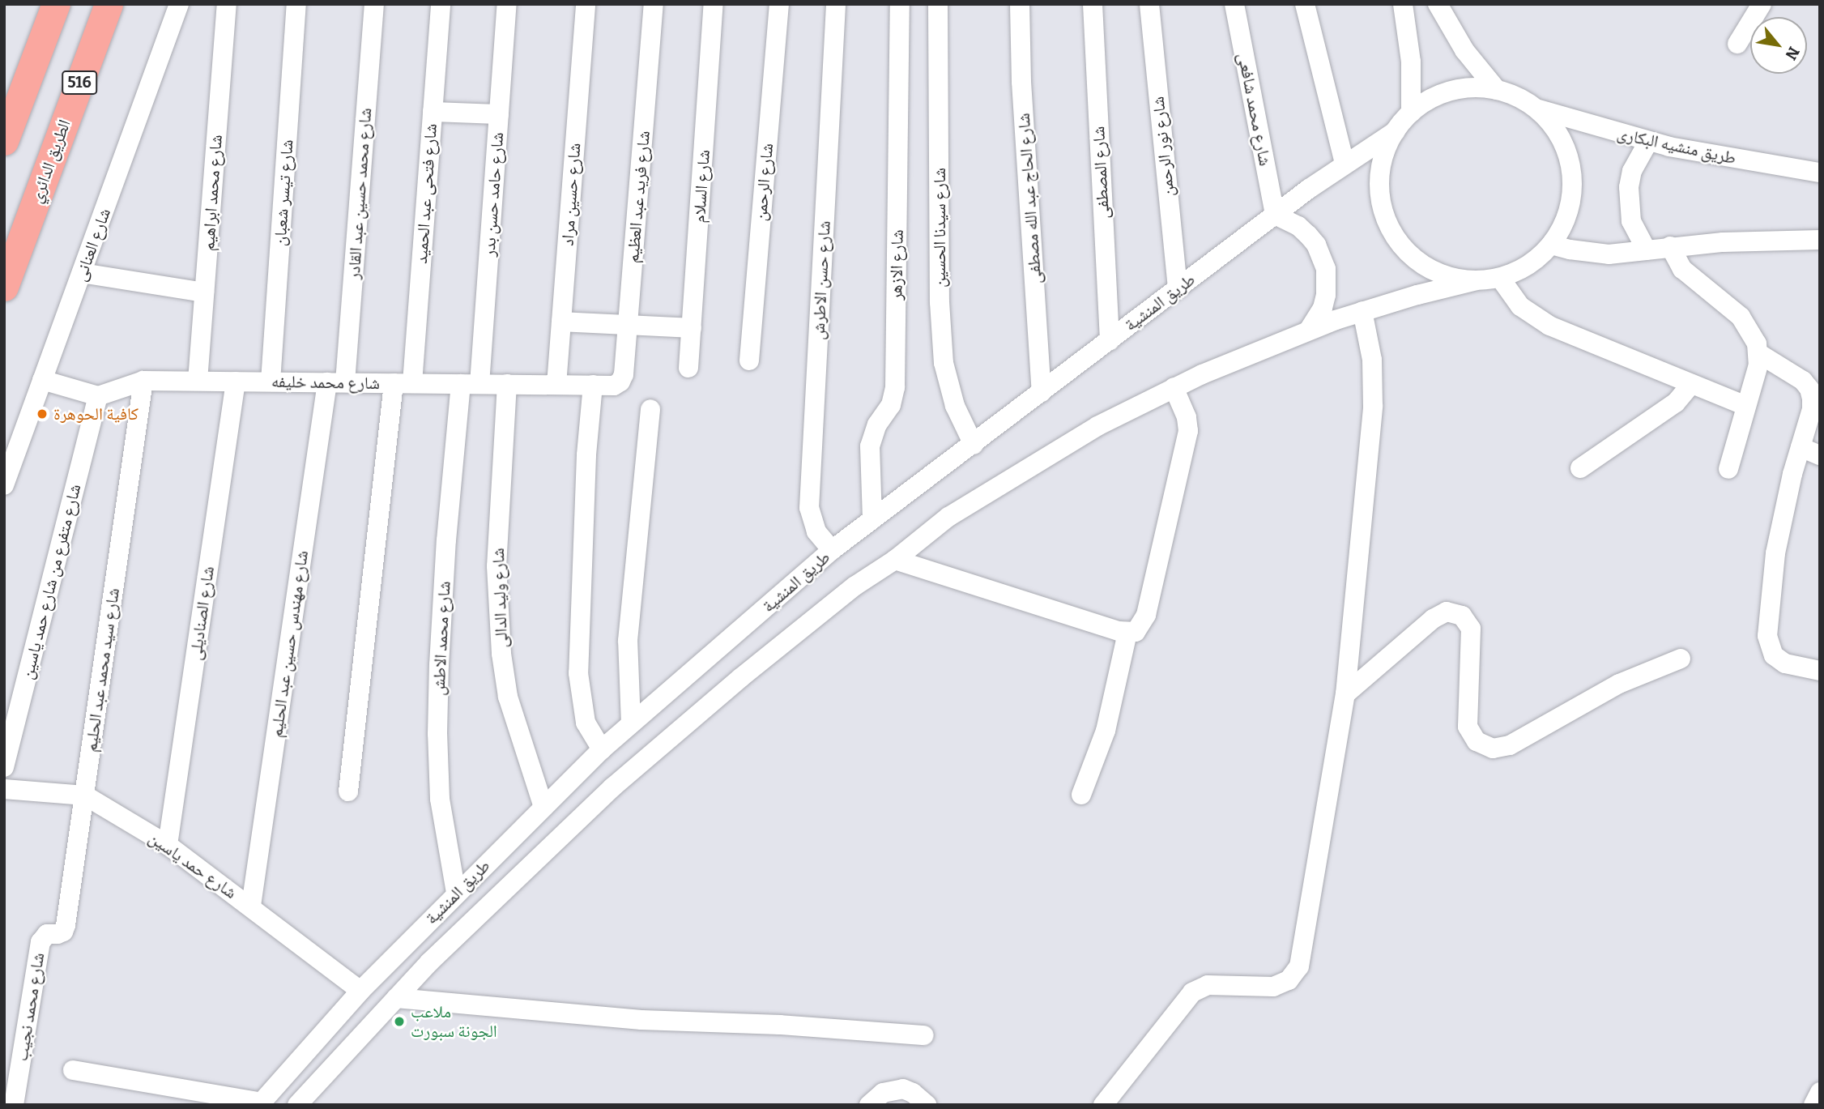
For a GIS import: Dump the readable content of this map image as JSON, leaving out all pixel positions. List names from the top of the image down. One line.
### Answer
{"streets":{"highway":["516","الطريق الدائري"],"street":["شارع محمد شافعى","طريق منشيه البكارى","شارع نور الرحمن","شارع المصطفى","شارع الرحمن","شارع السلام","شارع محمد ابراهيم","شارع تيسر شعبان","شارع محمد حسين عبد القادر","شارع فتحى عبد الحميد","شارع حامد حسن بدر","شارع حسين مراد","شارع فريد عبد العظيم","شارع الحاج عبد الله مصطفى","شارع سيدنا الحسين","شارع العنانى","شارع الازهر","شارع حسن الاطرش","طريق المنشية","شارع محمد خليفه","شارع متفرع من شارع حمد ياسين","شارع وليد الدالى","شارع الصناديلى","شارع محمد الاطش","شارع مهندس حسين عبد الحليم","شارع سيد محمد عبد الحليم","شارع حمد ياسين","شارع محمد نجيب"]},"crossings":[["شارع محمد شافعى","طريق المنشية"],["طريق منشيه البكارى","طريق المنشية"],["شارع نور الرحمن","طريق المنشية"],["شارع المصطفى","طريق المنشية"],["شارع محمد ابراهيم","شارع محمد خليفه"],["شارع تيسر شعبان","شارع محمد خليفه"],["شارع محمد حسين عبد القادر","شارع محمد خليفه"],["شارع محمد حسين عبد القادر","شارع مهندس حسين عبد الحليم"],["شارع فتحى عبد الحميد","شارع محمد خليفه"],["شارع حامد حسن بدر","شارع محمد خليفه"],["شارع حامد حسن بدر","شارع محمد الاطش"],["شارع حسين مراد","شارع محمد خليفه"],["شارع فريد عبد العظيم","شارع محمد خليفه"],["شارع الحاج عبد الله مصطفى","طريق المنشية"],["شارع سيدنا الحسين","طريق المنشية"],["شارع الازهر","طريق المنشية"],["شارع حسن الاطرش","طريق المنشية"],["طريق المنشية","شارع وليد الدالى"],["طريق المنشية","شارع محمد الاطش"],["طريق المنشية","شارع حمد ياسين"],["شارع محمد خليفه","شارع متفرع من شارع حمد ياسين"],["شارع محمد خليفه","شارع وليد الدالى"],["شارع محمد خليفه","شارع الصناديلى"],["شارع محمد خليفه","شارع محمد الاطش"],["شارع محمد خليفه","شارع مهندس حسين عبد الحليم"],["شارع محمد خليفه","شارع سيد محمد عبد الحليم"],["شارع الصناديلى","شارع حمد ياسين"],["شارع مهندس حسين عبد الحليم","شارع حمد ياسين"],["شارع سيد محمد عبد الحليم","شارع حمد ياسين"],["شارع سيد محمد عبد الحليم","شارع محمد نجيب"]],"places":["كافية الحوهرة","ملاعب الجونة سبورت"],"north":"bottom right"}
